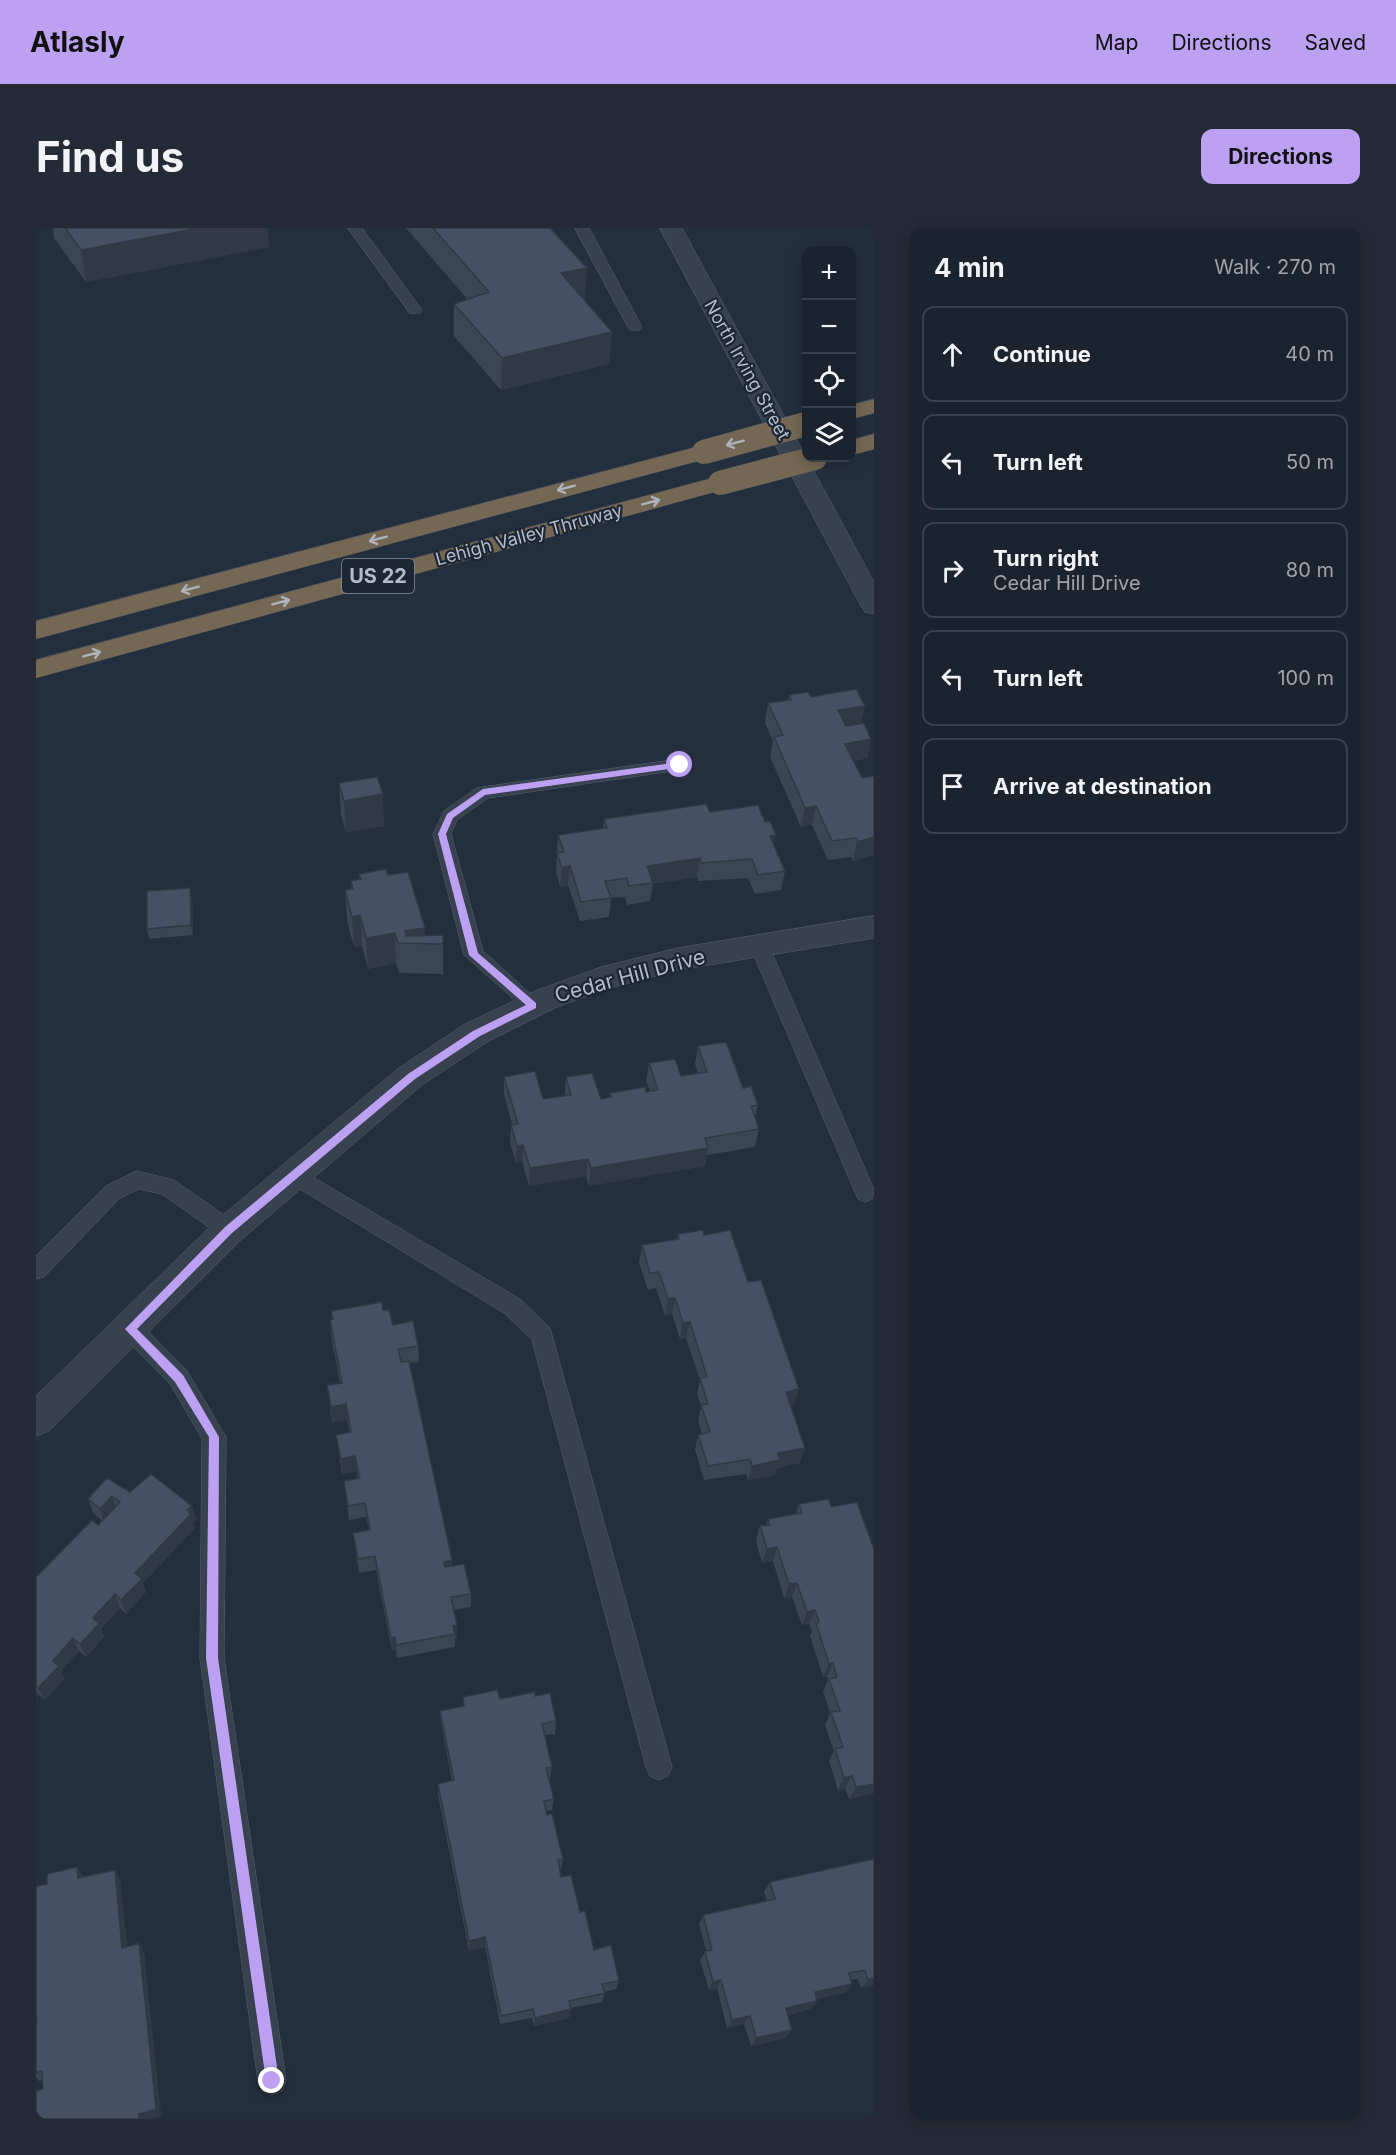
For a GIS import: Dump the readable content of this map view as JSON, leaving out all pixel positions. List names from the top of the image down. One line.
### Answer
{"streets":{"highway":["Lehigh Valley Thruway","US 22"],"street":["North Irving Street","Cedar Hill Drive"]},"page":{"header":"Atlasly","nav":["Map","Directions","Saved"],"buttons":"Directions","title":"Find us","heading":["4 min","Walk · 270 m"],"map_buttons":["+","−"],"list":[["Continue","40 m"],["Turn left","50 m"],["Turn right","Cedar Hill Drive","80 m"],["Turn left","100 m"],"Arrive at destination"]}}
